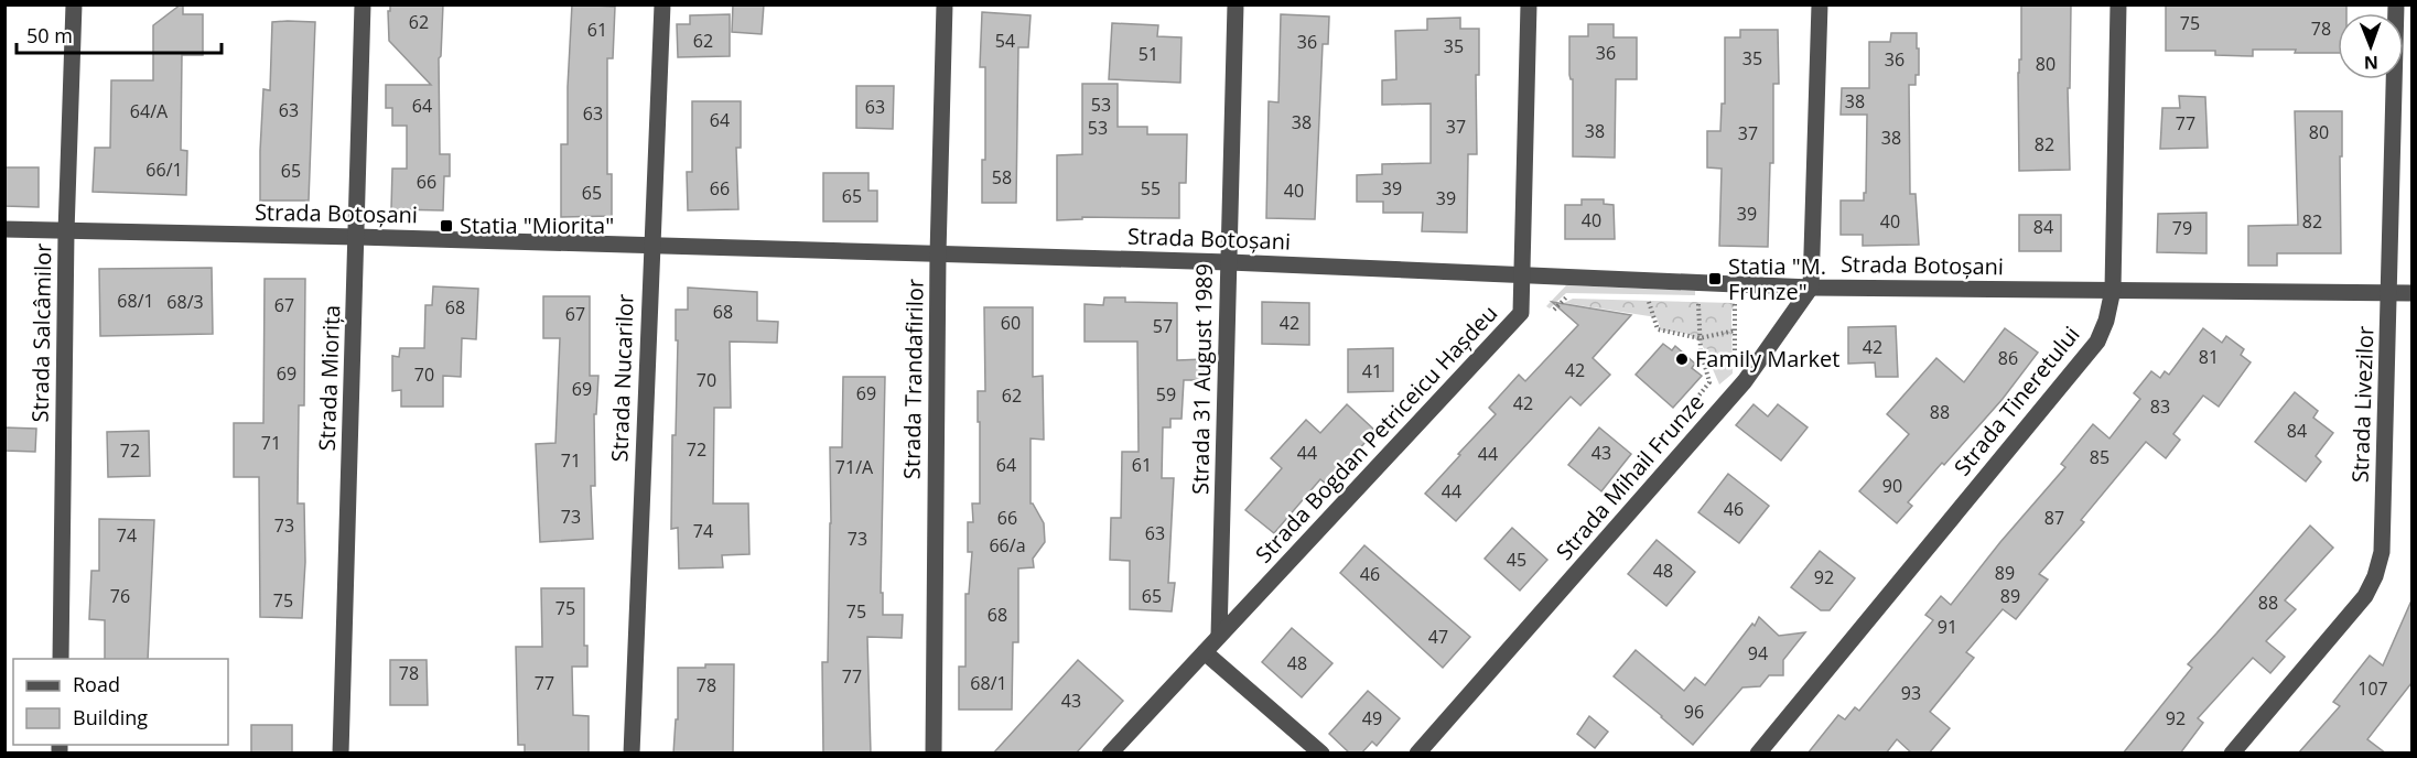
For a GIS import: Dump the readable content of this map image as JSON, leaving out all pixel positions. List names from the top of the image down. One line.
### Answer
{"streets":{"street":["Strada Botoșani","Strada Salcâmilor","Strada Miorița","Strada Nucarilor","Strada Trandafirilor","Strada 31 August 1989","Strada Tineretului","Strada Livezilor","Strada Bogdan Petriceicu Hașdeu","Strada Mihail Frunze"]},"crossings":[["Strada Botoșani","Strada Salcâmilor"],["Strada Botoșani","Strada Miorița"],["Strada Botoșani","Strada Nucarilor"],["Strada Botoșani","Strada Trandafirilor"],["Strada Botoșani","Strada 31 August 1989"],["Strada Botoșani","Strada Tineretului"],["Strada Botoșani","Strada Livezilor"],["Strada Botoșani","Strada Bogdan Petriceicu Hașdeu"],["Strada Botoșani","Strada Mihail Frunze"],["Strada 31 August 1989","Strada Bogdan Petriceicu Hașdeu"]],"places":{"transit":["Statia \"Miorita\"","Statia \"M. Frunze\""],"other":["Family Market"]},"house_numbers":["62","75","78","61","62","54","36","35","36","51","35","36","80","38","53","64","63","63","64/A","63","64","38","77","37","53","38","80","37","38","82","66/1","65","58","66","66","55","39","40","65","65","39","39","40","40","82","84","79","68/1","68/3","67","68","68","67","60","42","57","42","81","86","42","41","69","70","70","69","69","59","62","42","83","88","84","71","72","72","44","43","44","85","71","64","61","71/A","90","44","46","73","66","87","73","74","63","74","73","66/a","45","48","89","46","92","76","65","89","75","88","75","75","68","91","47","94","48","78","77","77","68/1","78","107","93","43","96","49","92"],"legend":["Road","Building"],"scale_bar":"50 m","north":"bottom"}
